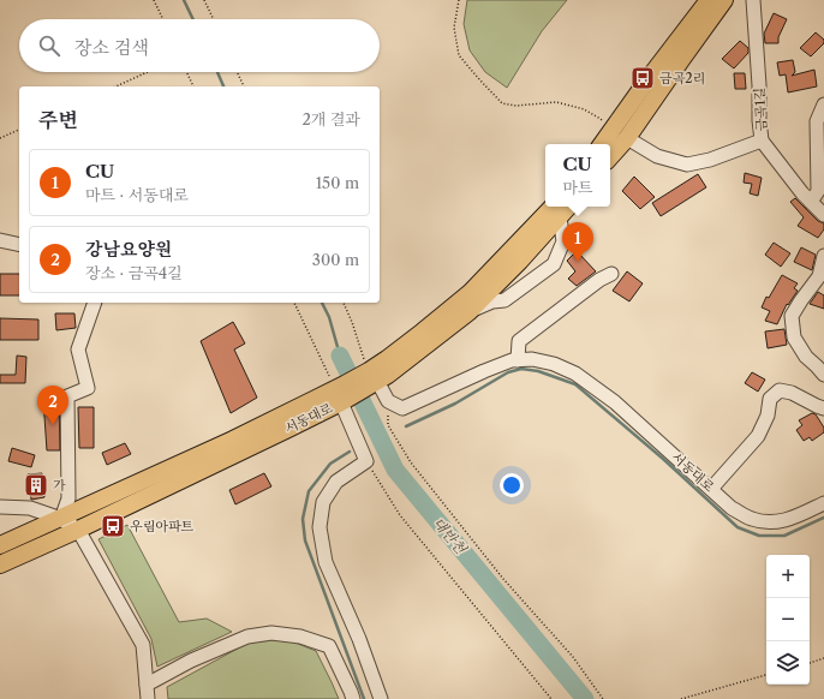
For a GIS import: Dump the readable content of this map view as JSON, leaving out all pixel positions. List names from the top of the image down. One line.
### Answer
{"streets":{"main road":["서동대로"],"street":["금곡1길"]},"water":["대반천"],"places":{"bus stop":["금곡2리","우림아파트"],"building":["가"]},"page":{"search":"장소 검색","heading":["주변","2개 결과"],"popup":["CU","마트"],"list":[{"mark":"1","name":"CU","note":"마트 · 서동대로","value":"150 m"},{"mark":"2","name":"강남요양원","note":"장소 · 금곡4길","value":"300 m"}],"pins":["1","2"],"map_buttons":["+","−"]}}
